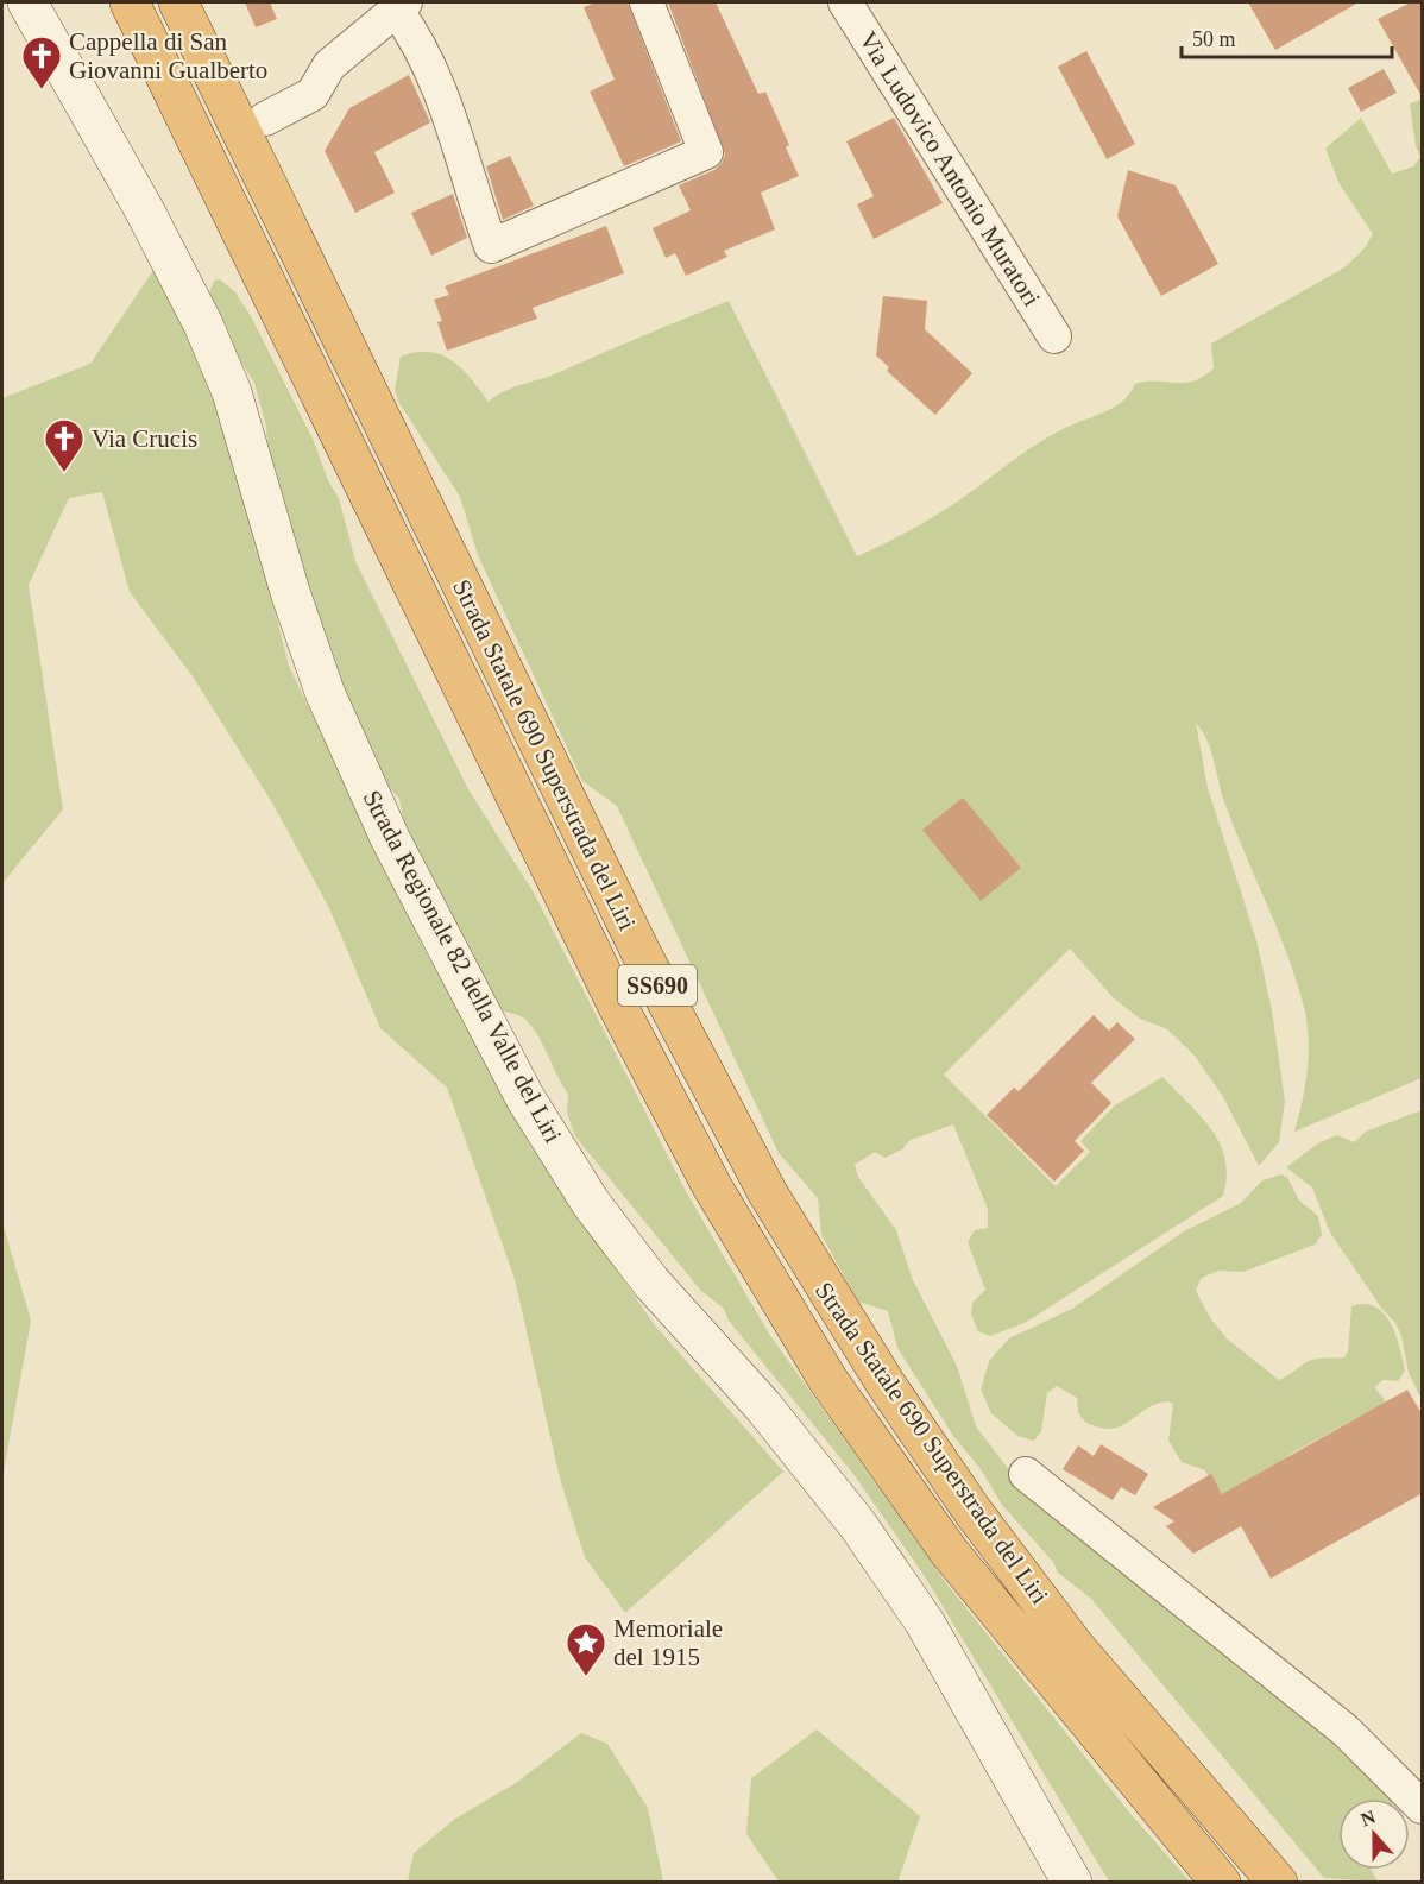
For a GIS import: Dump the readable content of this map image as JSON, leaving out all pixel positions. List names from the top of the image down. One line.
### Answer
{"streets":{"highway":["Strada Statale 690 Superstrada del Liri","SS690"],"main road":["Strada Regionale 82 della Valle del Liri"],"street":["Via Ludovico Antonio Muratori"]},"places":{"church":["Cappella di San Giovanni Gualberto","Via Crucis"],"place":["Memoriale del 1915"]},"scale_bar":"50 m","north":"top"}
